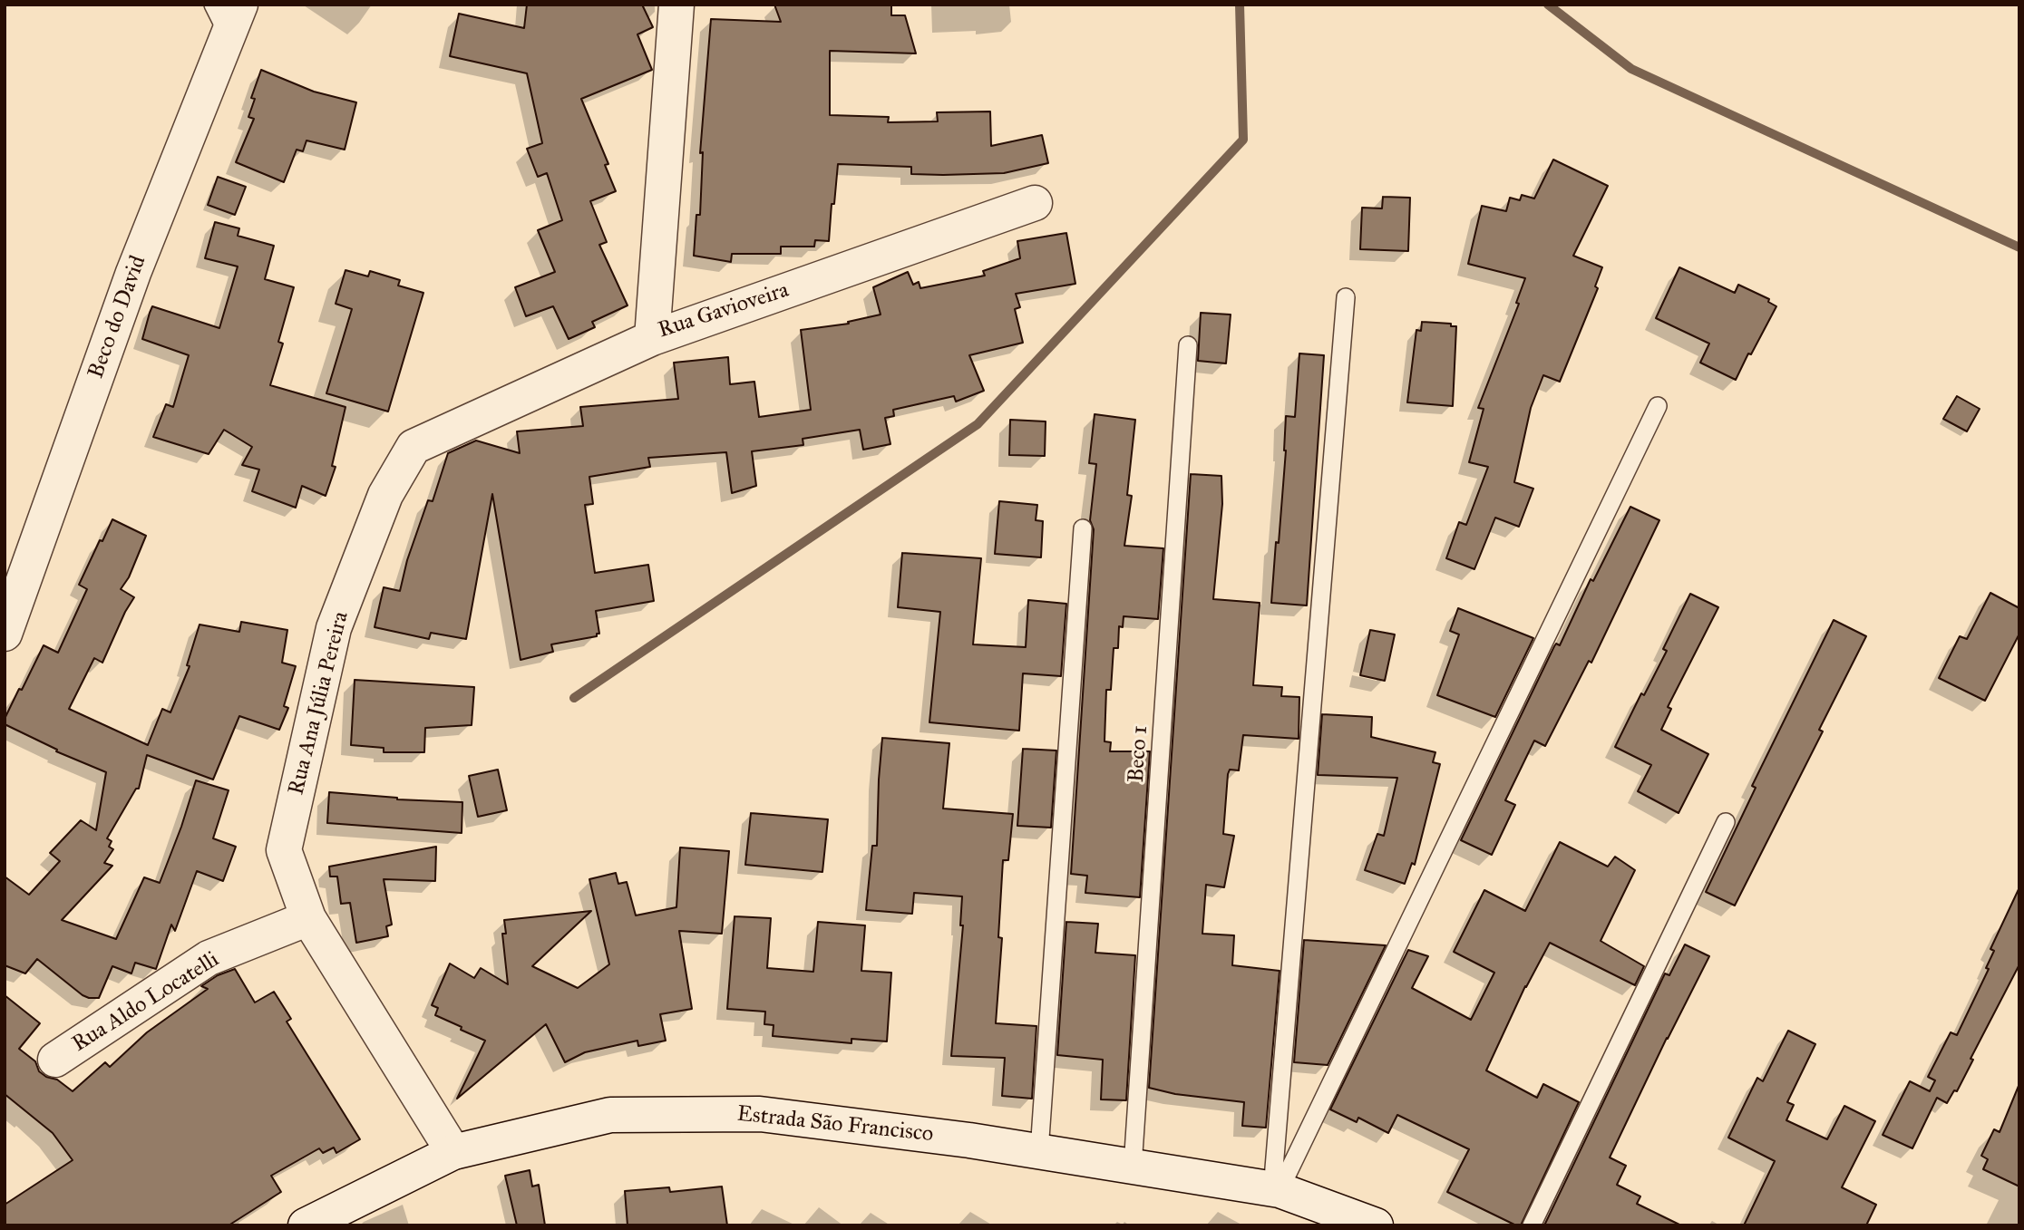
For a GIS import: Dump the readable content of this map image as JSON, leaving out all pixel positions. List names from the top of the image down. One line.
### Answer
{"streets":{"street":["Rua Gavioveira","Beco do David","Rua Ana Júlia Pereira","Rua Aldo Locatelli","Estrada São Francisco"],"lane":["Beco 1"]},"crossings":[["Rua Gavioveira","Rua Ana Júlia Pereira"],["Rua Ana Júlia Pereira","Rua Aldo Locatelli"],["Rua Ana Júlia Pereira","Estrada São Francisco"],["Beco 1","Estrada São Francisco"]]}
